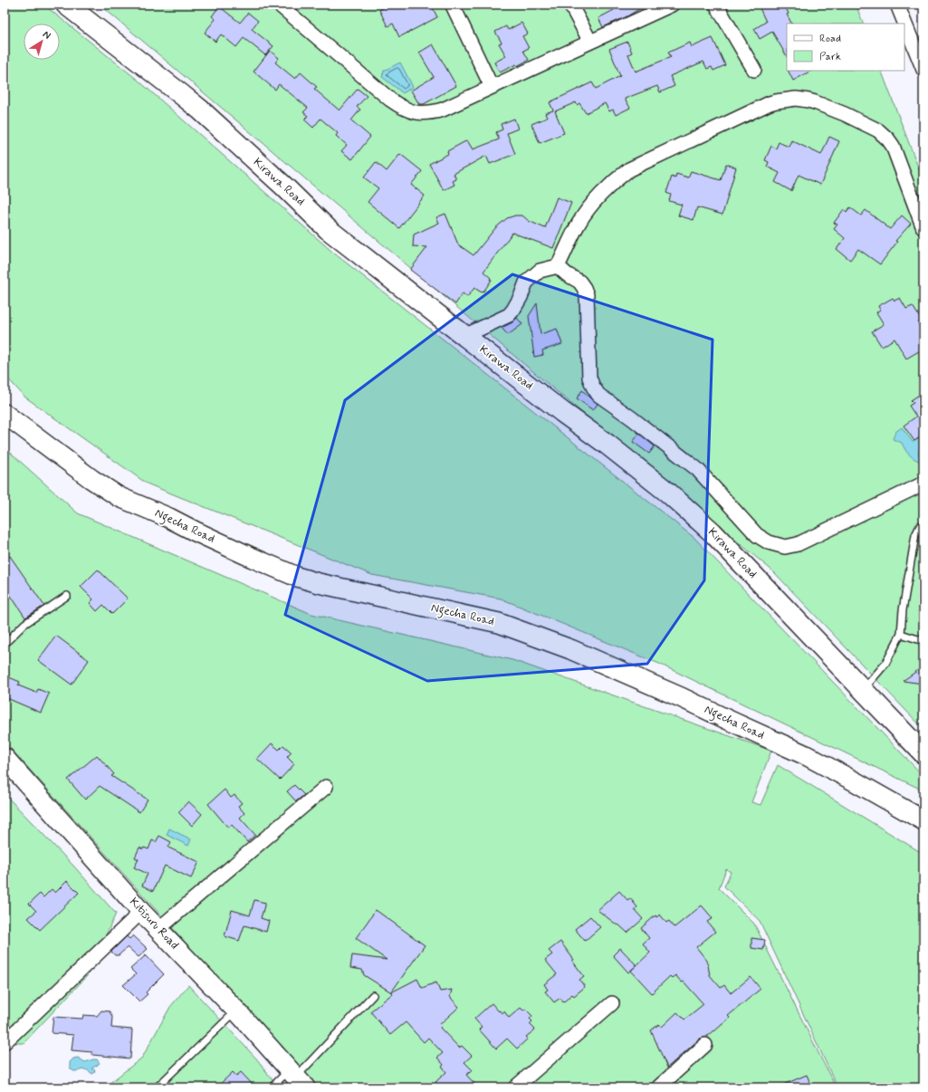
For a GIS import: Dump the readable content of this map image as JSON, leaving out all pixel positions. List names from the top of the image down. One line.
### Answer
{"streets":{"main road":["Kirawa Road","Ngecha Road","Kitisuru Road"]},"legend":["Road","Park"],"north":"top right"}
